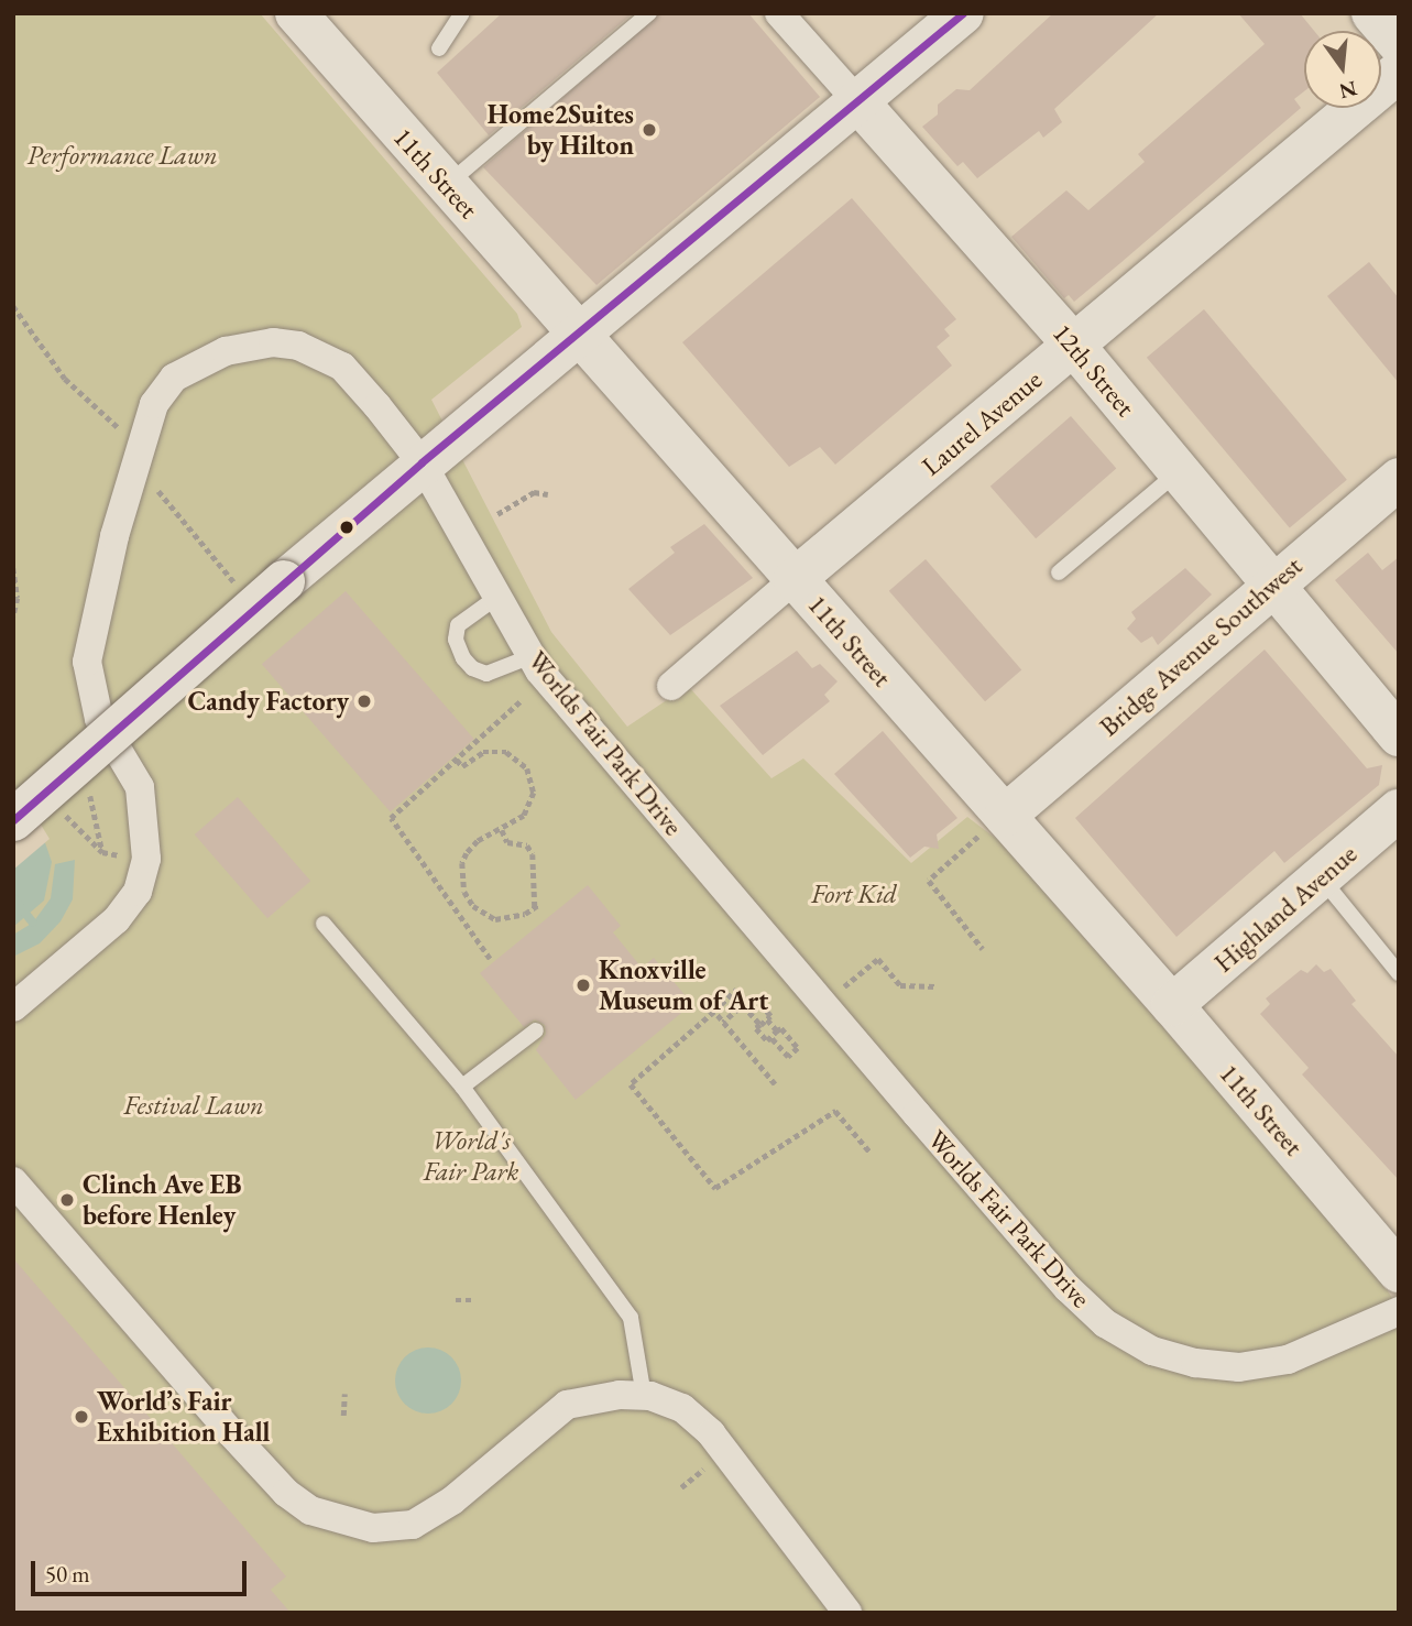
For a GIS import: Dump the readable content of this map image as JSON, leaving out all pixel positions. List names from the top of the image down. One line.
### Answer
{"streets":{"street":["11th Street","12th Street","Laurel Avenue","Bridge Avenue Southwest","Worlds Fair Park Drive","Highland Avenue"]},"crossings":[["11th Street","Laurel Avenue"],["11th Street","Bridge Avenue Southwest"],["11th Street","Highland Avenue"],["12th Street","Laurel Avenue"],["12th Street","Bridge Avenue Southwest"]],"parks":["Performance Lawn","Fort Kid","Festival Lawn","World's Fair Park"],"places":["Home2Suites by Hilton","Candy Factory","Knoxville Museum of Art","Clinch Ave EB before Henley","World’s Fair Exhibition Hall"],"scale_bar":"50 m","north":"bottom"}
